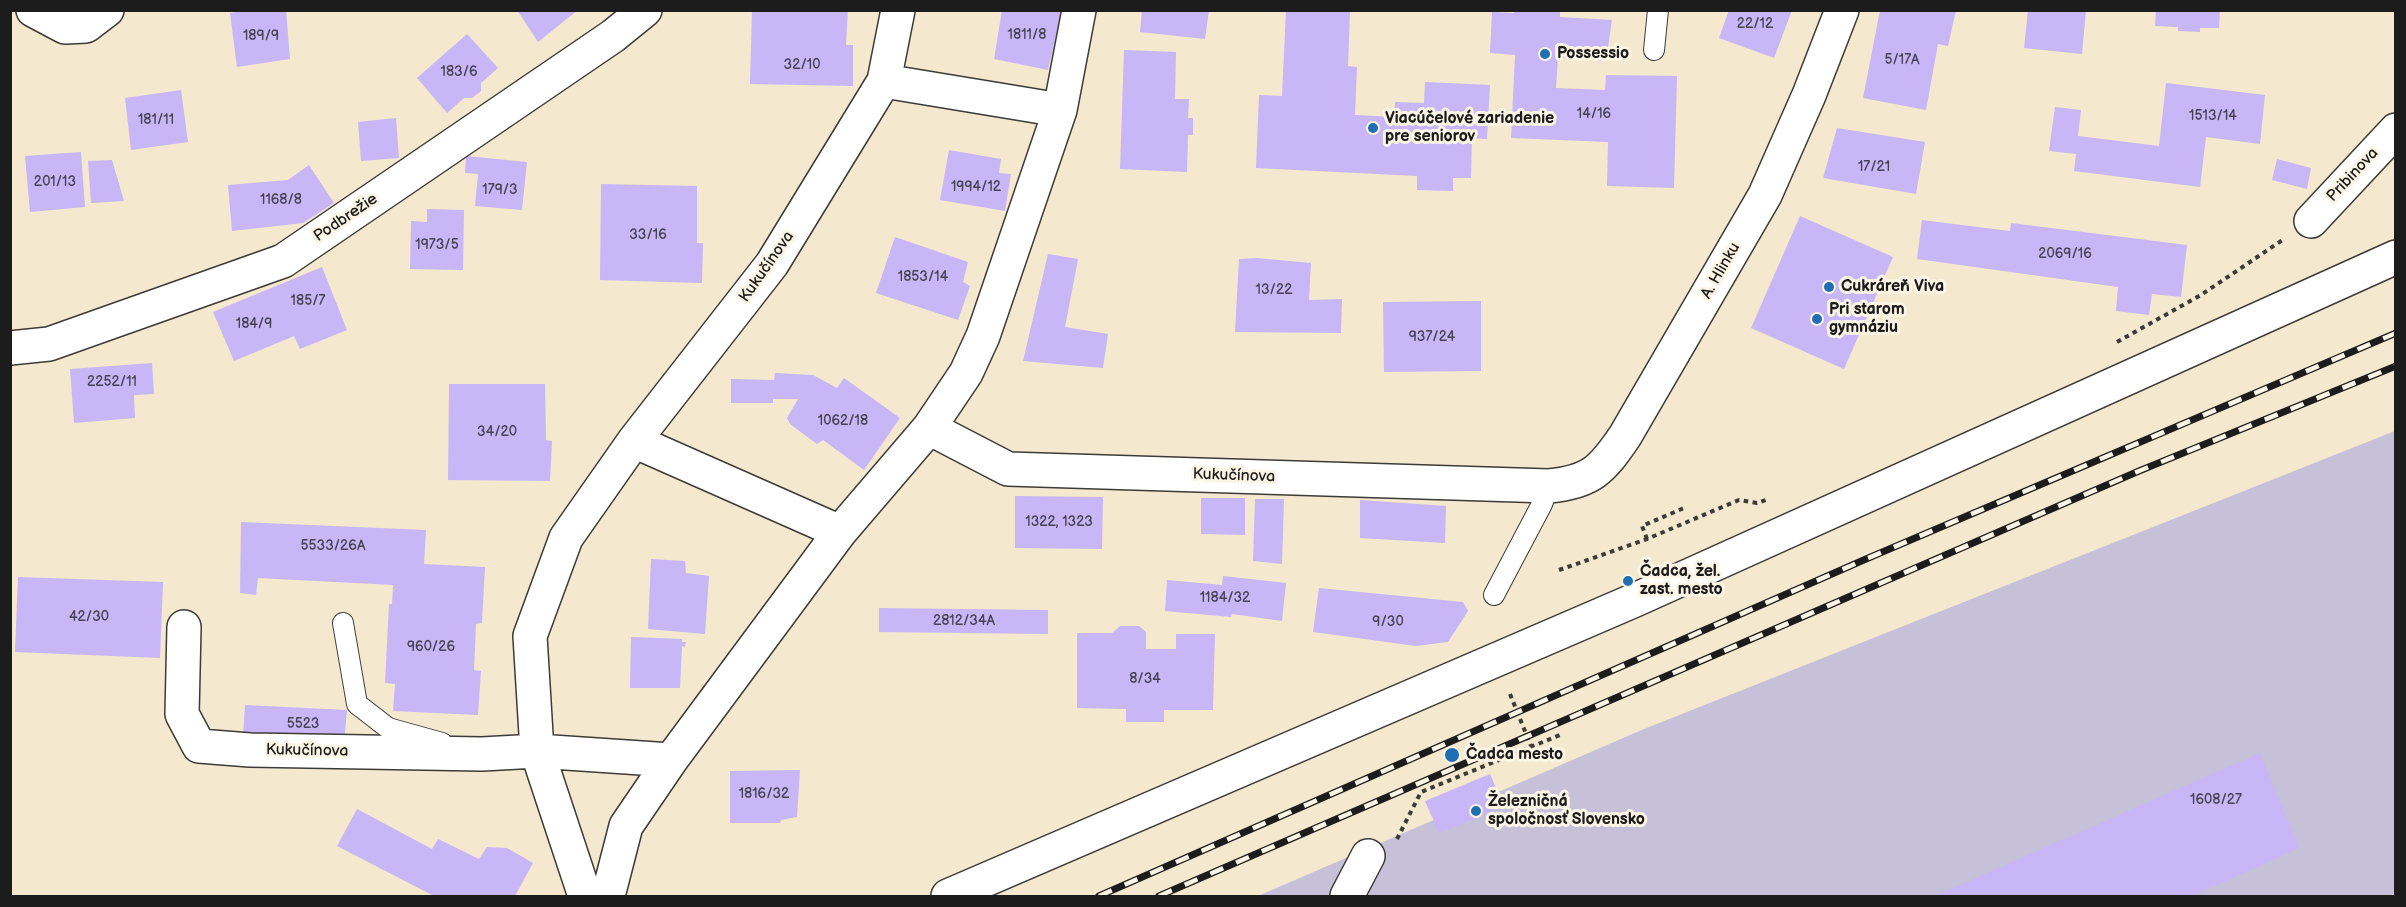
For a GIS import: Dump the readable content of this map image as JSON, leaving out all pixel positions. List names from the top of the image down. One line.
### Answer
{"streets":{"street":["Pribinova","Podbrežie","Kukučínova","A. Hlinku"]},"crossings":[["Kukučínova","A. Hlinku"]],"places":["Possessio","Viacúčelové zariadenie pre seniorov","Cukráreň Viva","Pri starom gymnáziu","Čadca, žel. zast. mesto","Čadca mesto","Železničná spoločnosť Slovensko"],"house_numbers":["22/12","1811/8","189/9","5/17A","32/10","183/6","14/16","1513/14","181/11","17/21","201/13","1994/12","179/3","1168/8","33/16","1973/5","2069/16","1853/14","13/22","185/7","184/9","937/24","2252/11","1062/18","34/20","1322, 1323","5533/26A","1184/32","42/30","2812/34A","9/30","960/26","8/34","5523","1816/32","1608/27"]}
